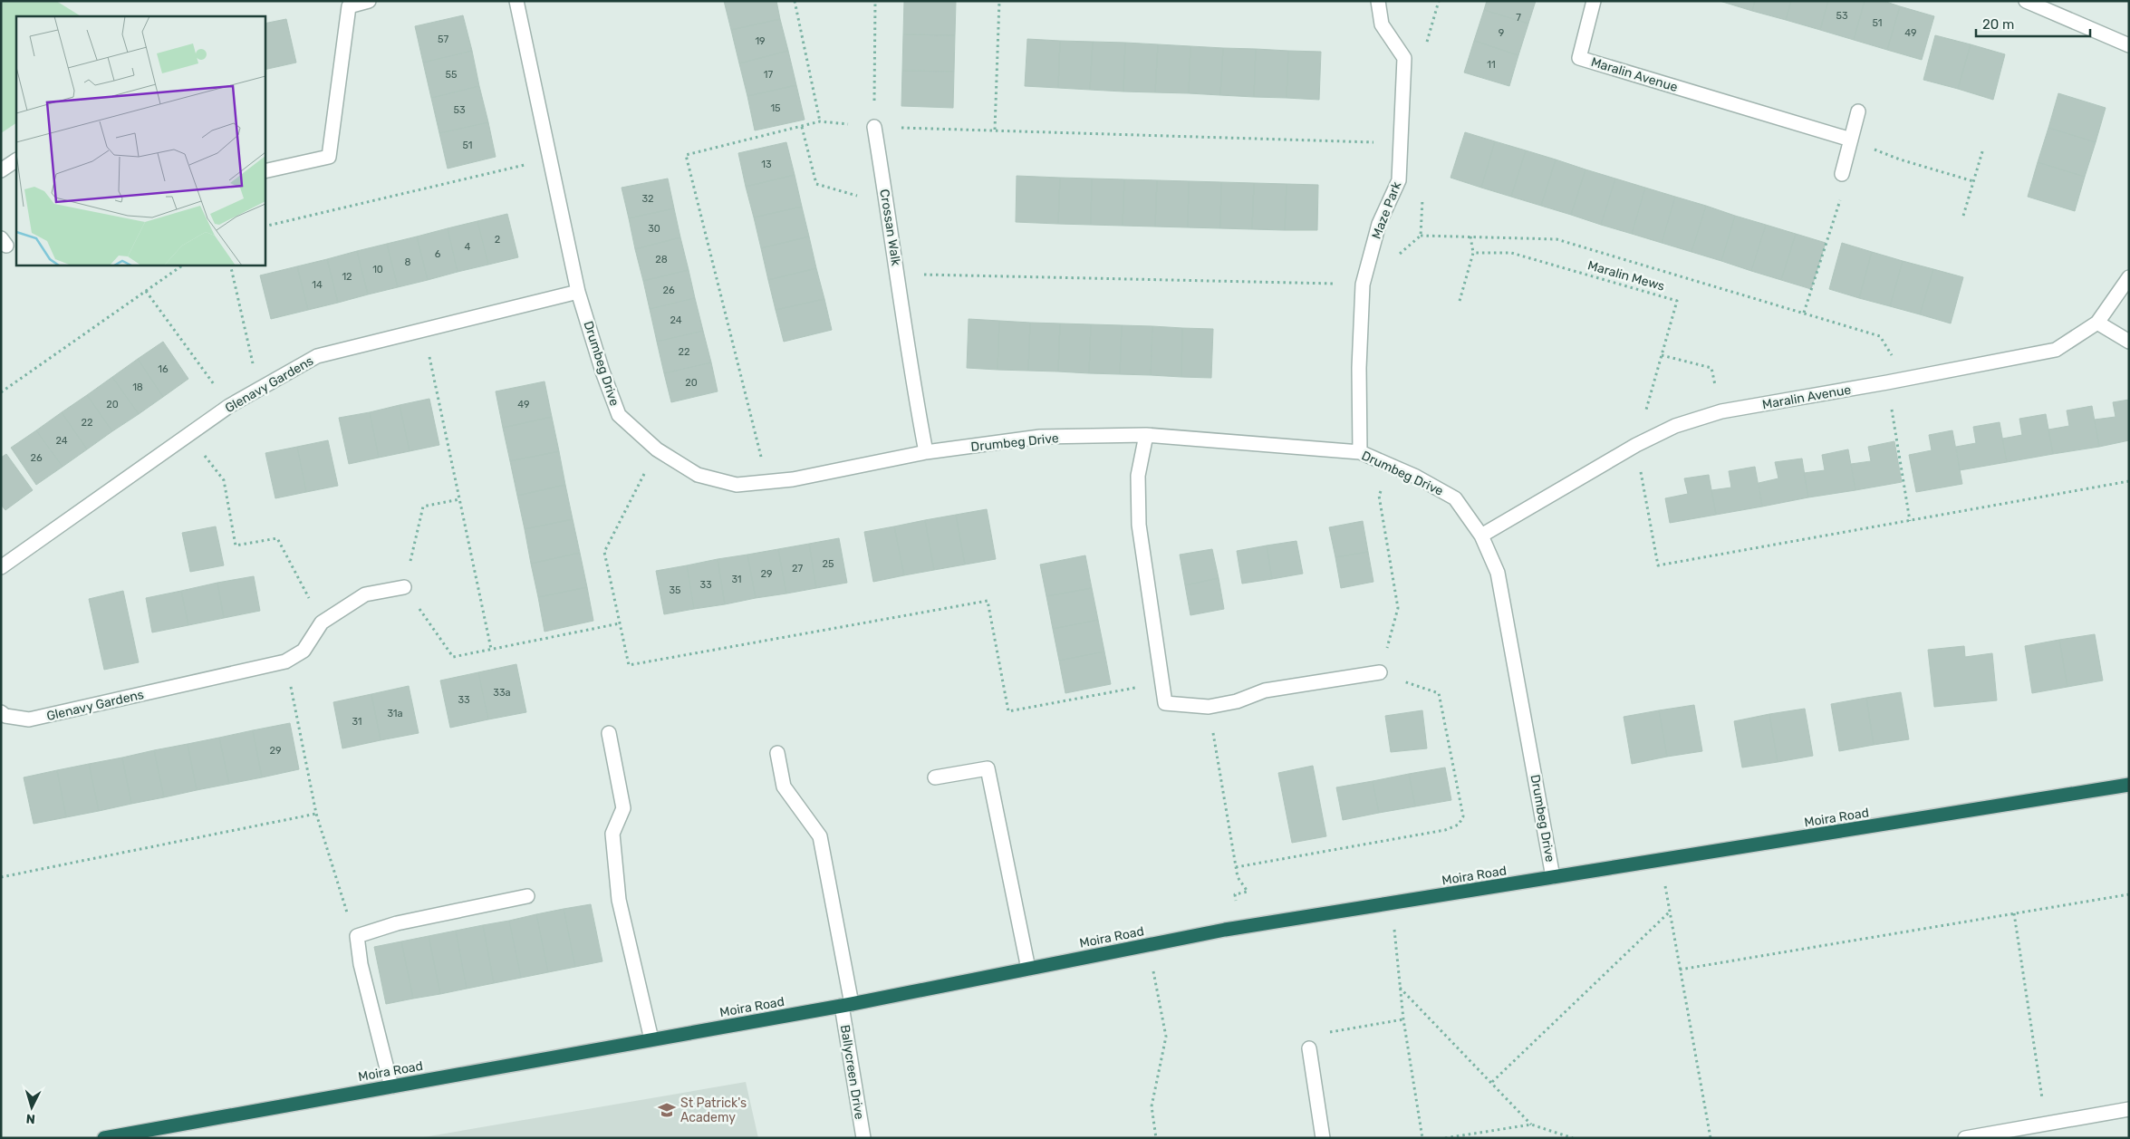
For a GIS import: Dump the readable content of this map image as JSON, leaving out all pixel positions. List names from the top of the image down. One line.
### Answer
{"streets":{"highway":["Moira Road"],"street":["Maralin Avenue","Maze Park","Crossan Walk","Drumbeg Drive","Glenavy Gardens","Ballycreen Drive"],"path":["Maralin Mews"]},"crossings":[["Maralin Avenue","Maralin Mews"],["Maralin Avenue","Drumbeg Drive"],["Maze Park","Drumbeg Drive"],["Crossan Walk","Drumbeg Drive"],["Drumbeg Drive","Glenavy Gardens"],["Drumbeg Drive","Moira Road"],["Moira Road","Ballycreen Drive"]],"places":{"school or university":["St Patrick's Academy"]},"house_numbers":["53","7","51","9","49","57","19","11","55","17","15","53","51","13","32","30","2","4","6","28","8","10","12","14","26","24","22","16","20","18","20","49","22","24","26","25","27","29","31","33","35","33a","33","31a","31","29"],"scale_bar":"20 m","north":"bottom"}
